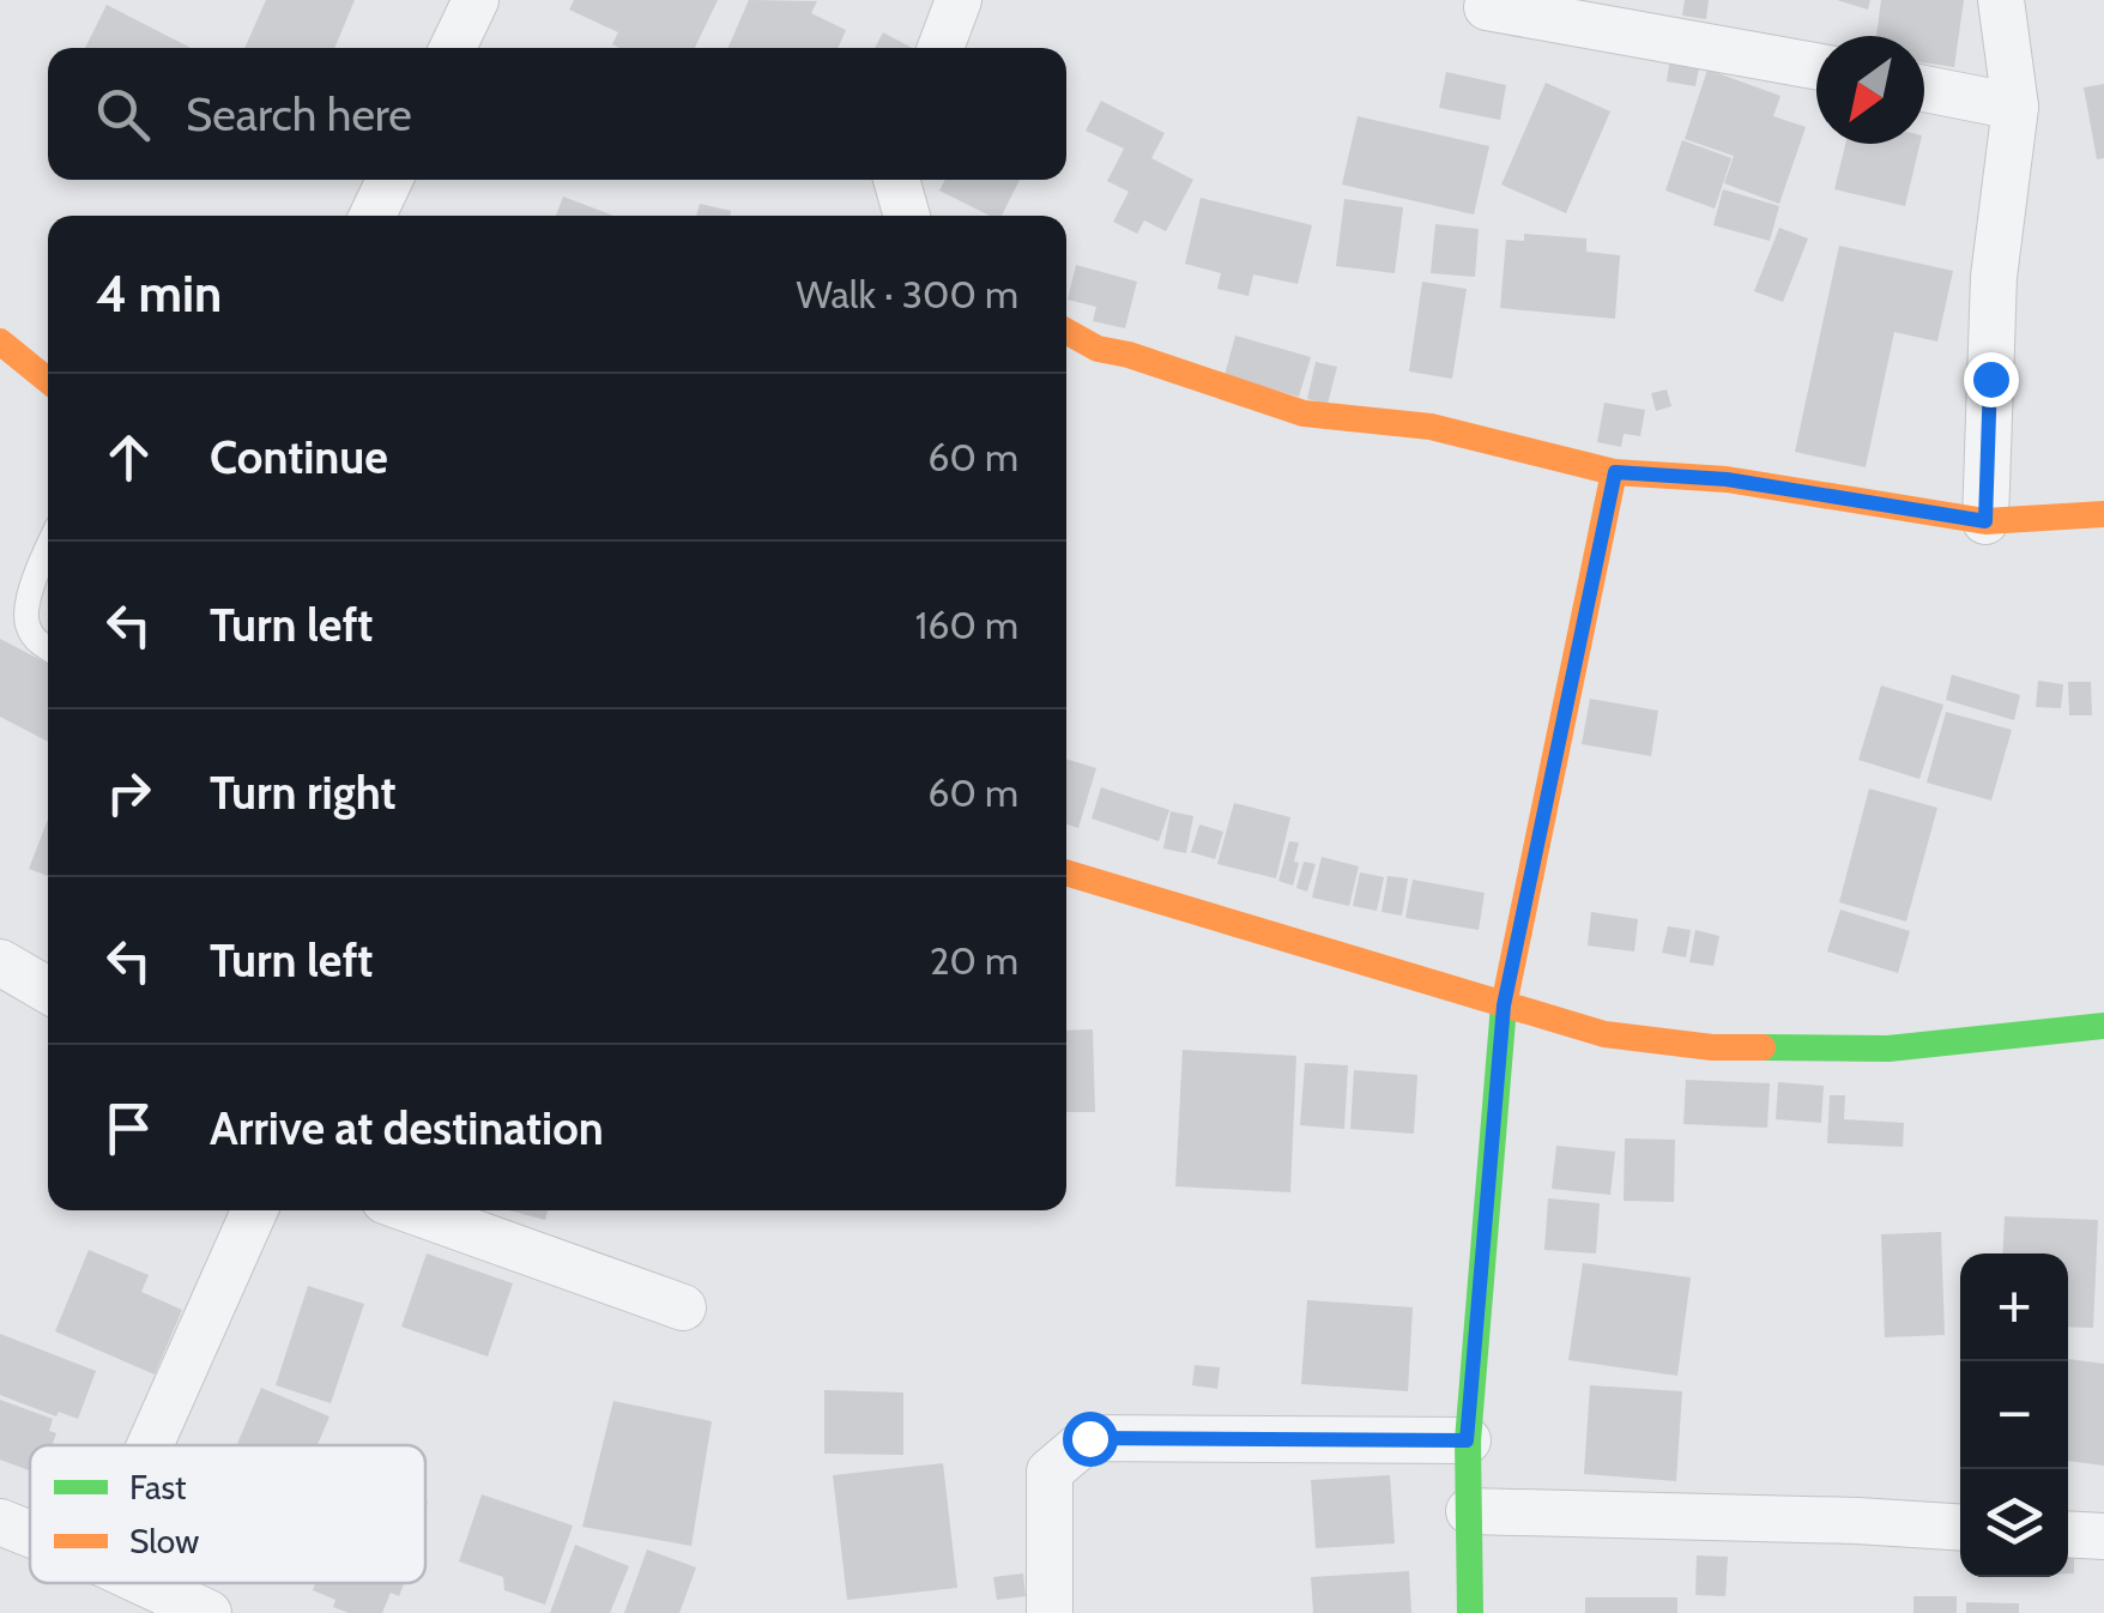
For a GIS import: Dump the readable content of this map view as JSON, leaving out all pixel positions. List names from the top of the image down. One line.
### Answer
{"legend":["Fast","Slow"],"north":"bottom left","page":{"search":"Search here","heading":["4 min","Walk · 300 m"],"list":[["Continue","60 m"],["Turn left","160 m"],["Turn right","60 m"],["Turn left","20 m"],"Arrive at destination"],"map_buttons":["+","−"]}}
